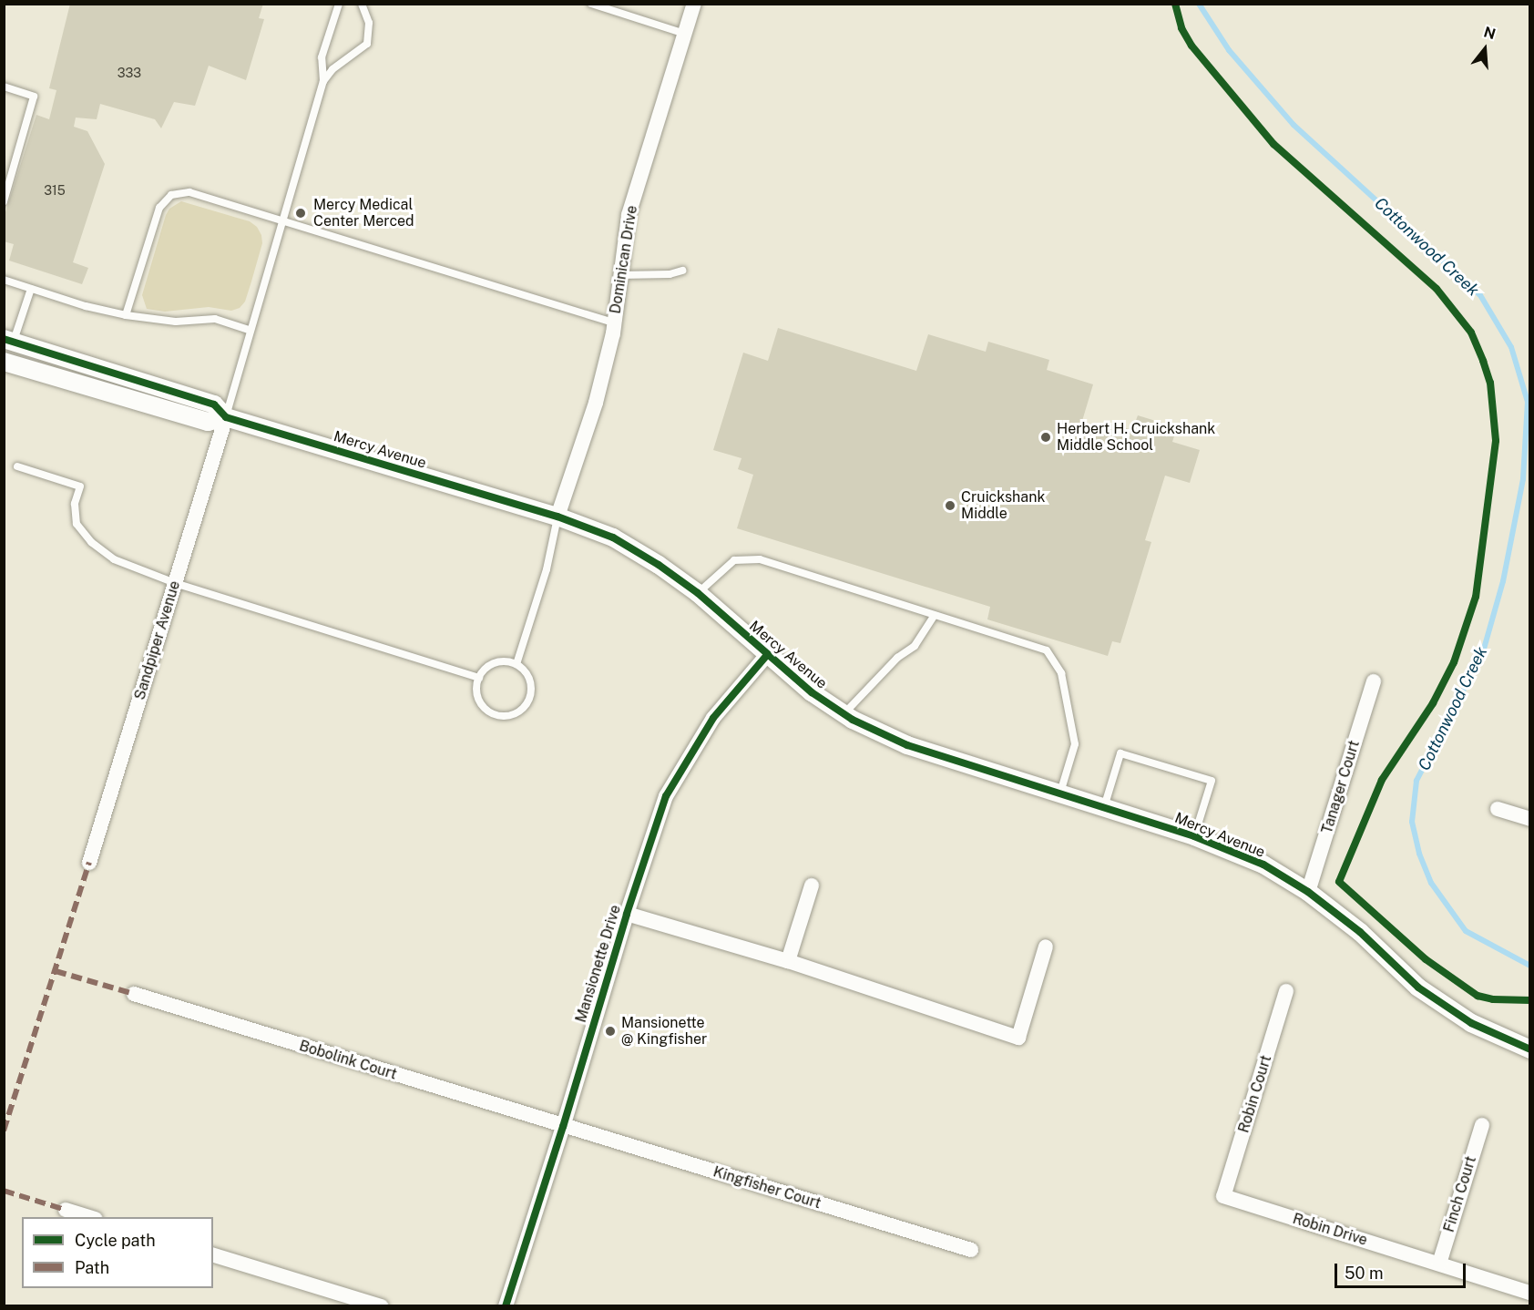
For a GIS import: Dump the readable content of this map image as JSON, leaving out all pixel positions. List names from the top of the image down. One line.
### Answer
{"streets":{"street":["Dominican Drive","Mercy Avenue","Sandpiper Avenue","Tanager Court","Mansionette Drive","Bobolink Court","Robin Court","Kingfisher Court","Finch Court","Robin Drive"]},"crossings":[["Dominican Drive","Mercy Avenue"],["Mercy Avenue","Sandpiper Avenue"],["Mercy Avenue","Tanager Court"],["Mercy Avenue","Mansionette Drive"],["Mansionette Drive","Bobolink Court"],["Mansionette Drive","Kingfisher Court"],["Bobolink Court","Kingfisher Court"],["Robin Court","Robin Drive"],["Finch Court","Robin Drive"]],"water":["Cottonwood Creek"],"places":["Mercy Medical Center Merced","Herbert H. Cruickshank Middle School","Cruickshank Middle","Mansionette @ Kingfisher"],"house_numbers":["333","315"],"legend":["Cycle path","Path"],"scale_bar":"50 m","north":"top"}
